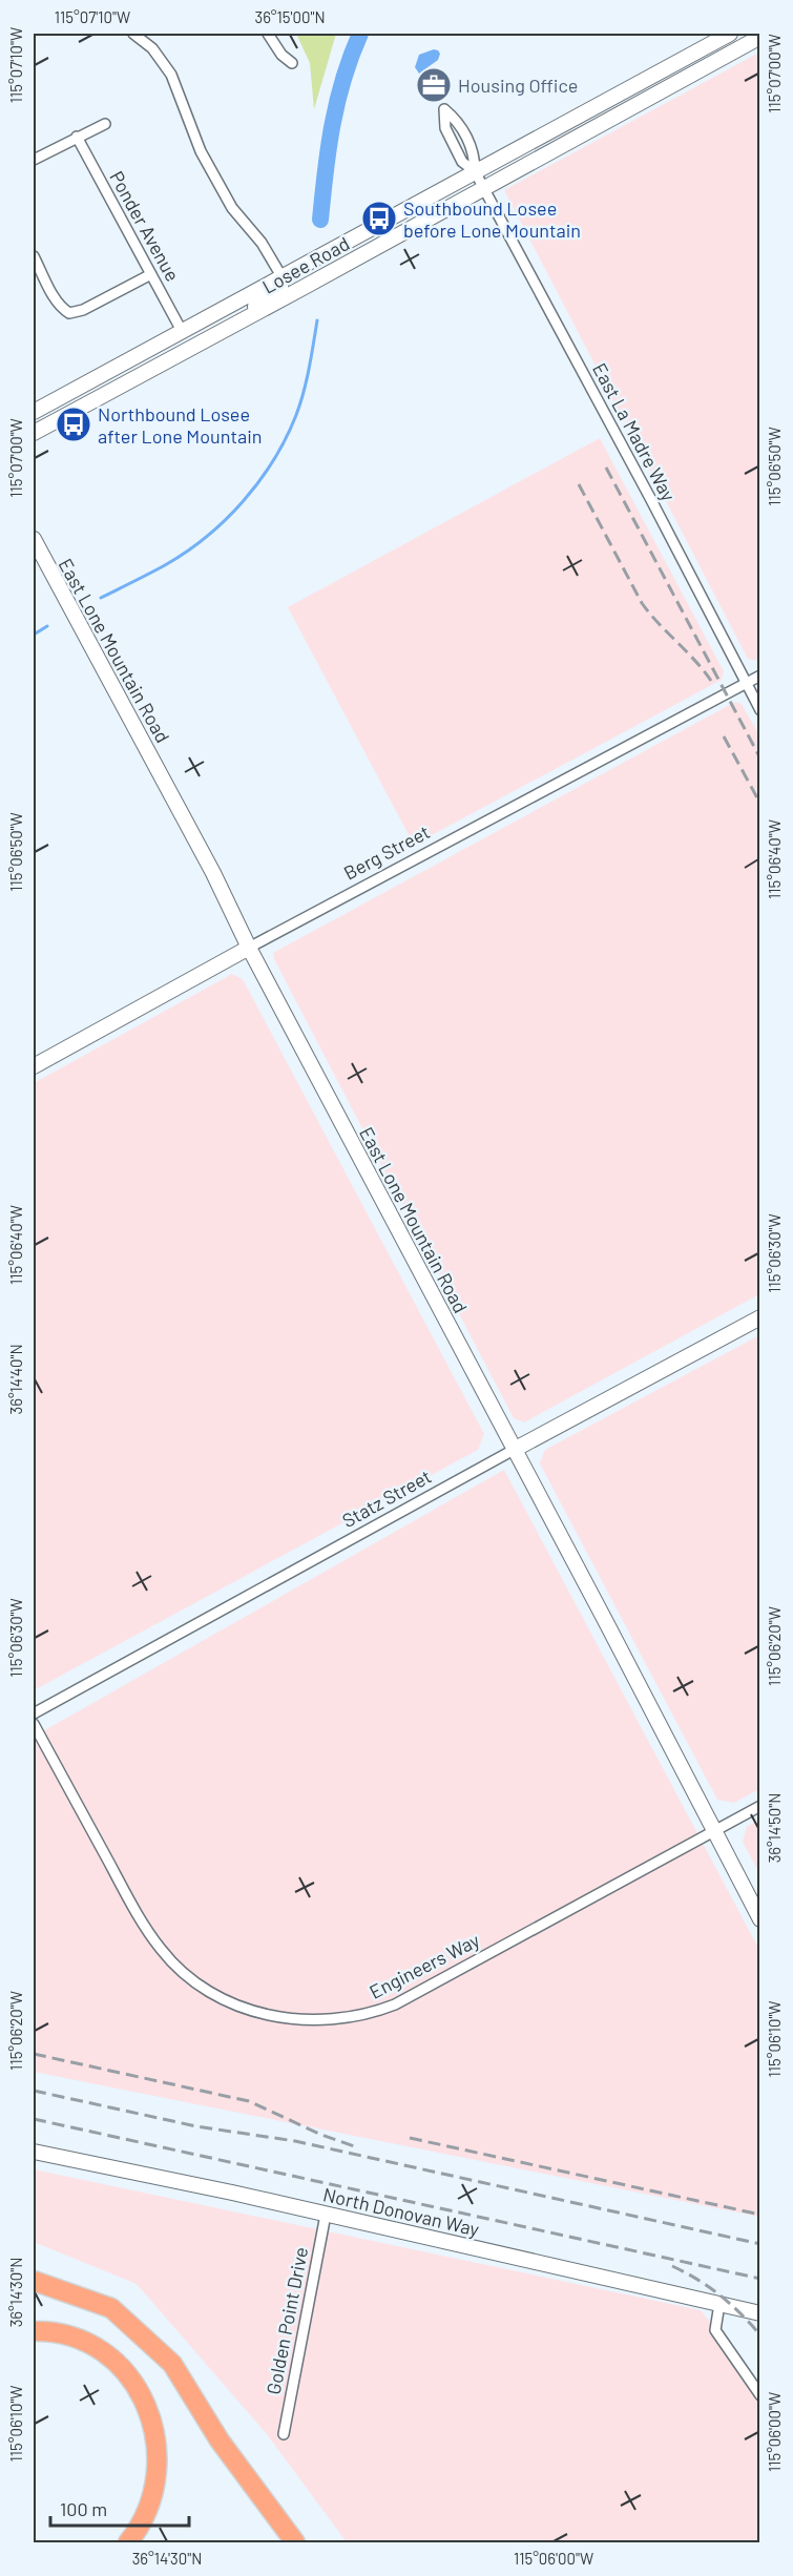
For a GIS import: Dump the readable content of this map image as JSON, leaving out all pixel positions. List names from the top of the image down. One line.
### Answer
{"streets":{"street":["Ponder Avenue","Losee Road","East La Madre Way","East Lone Mountain Road","Berg Street","Statz Street","Engineers Way","North Donovan Way","Golden Point Drive"]},"crossings":[["Ponder Avenue","Losee Road"],["Losee Road","East La Madre Way"],["East La Madre Way","Berg Street"],["East Lone Mountain Road","Berg Street"],["East Lone Mountain Road","Statz Street"],["East Lone Mountain Road","Engineers Way"],["North Donovan Way","Golden Point Drive"]],"places":{"office":["Housing Office"],"bus stop":["Southbound Losee before Lone Mountain","Northbound Losee after Lone Mountain"]},"scale_bar":"100 m","coordinates":["115°07'10\"W","36°15'00\"N","115°07'00\"W","115°06'50\"W","115°06'40\"W","115°06'30\"W","36°14'40\"N","115°06'20\"W","36°14'50\"N","115°06'10\"W","36°14'30\"N","115°06'00\"W"]}
